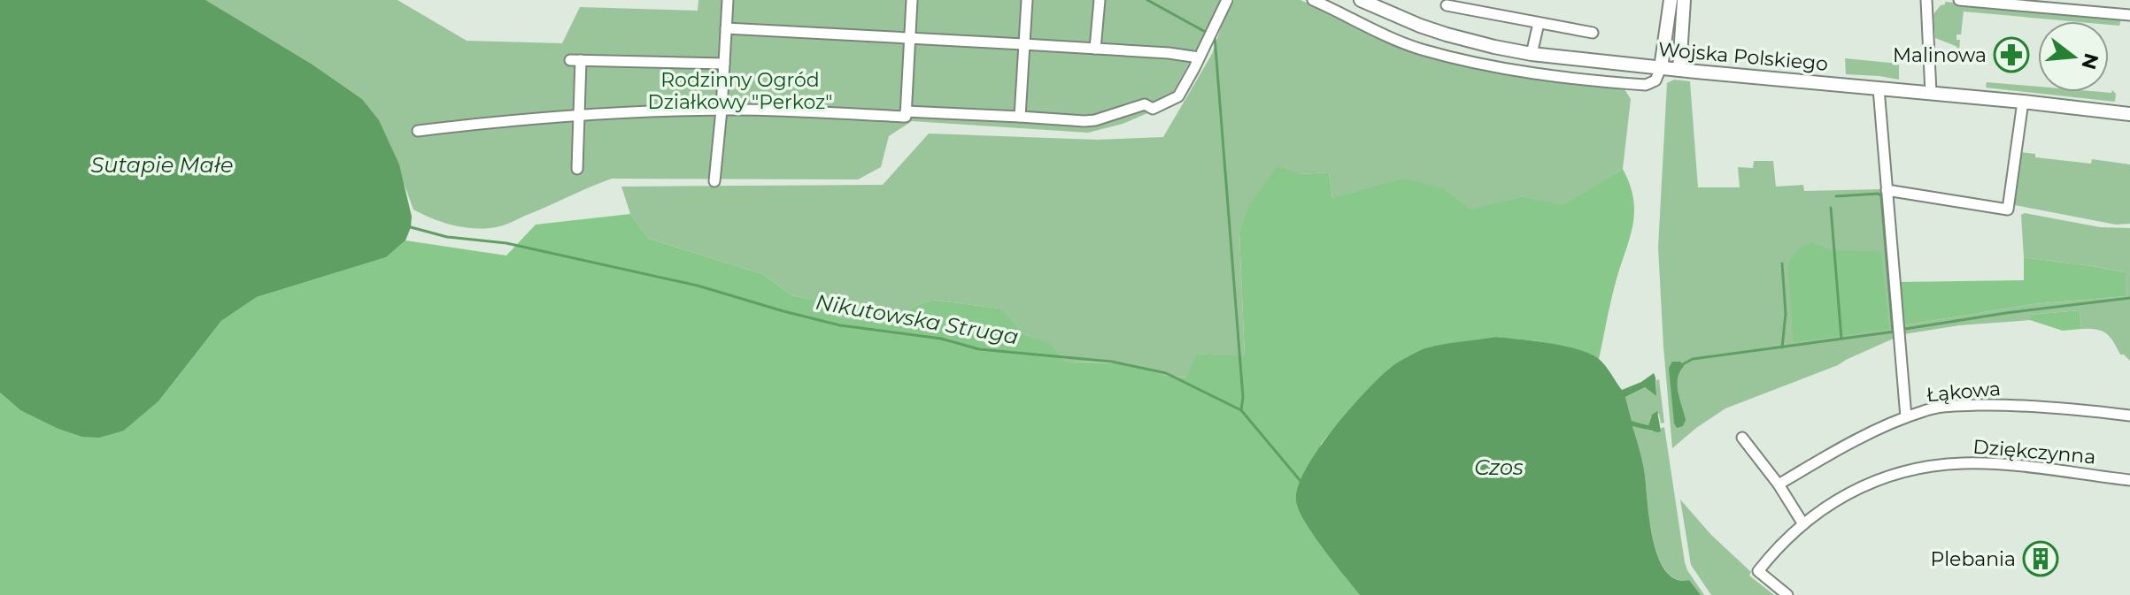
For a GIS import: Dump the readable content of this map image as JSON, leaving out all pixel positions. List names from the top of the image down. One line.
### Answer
{"streets":{"street":["Wojska Polskiego","Łąkowa","Dziękczynna"]},"water":["Sutapie Małe","Nikutowska Struga","Czos"],"parks":["Rodzinny Ogród Działkowy \"Perkoz\""],"places":{"pharmacy":["Malinowa"],"building":["Plebania"]},"north":"right"}
